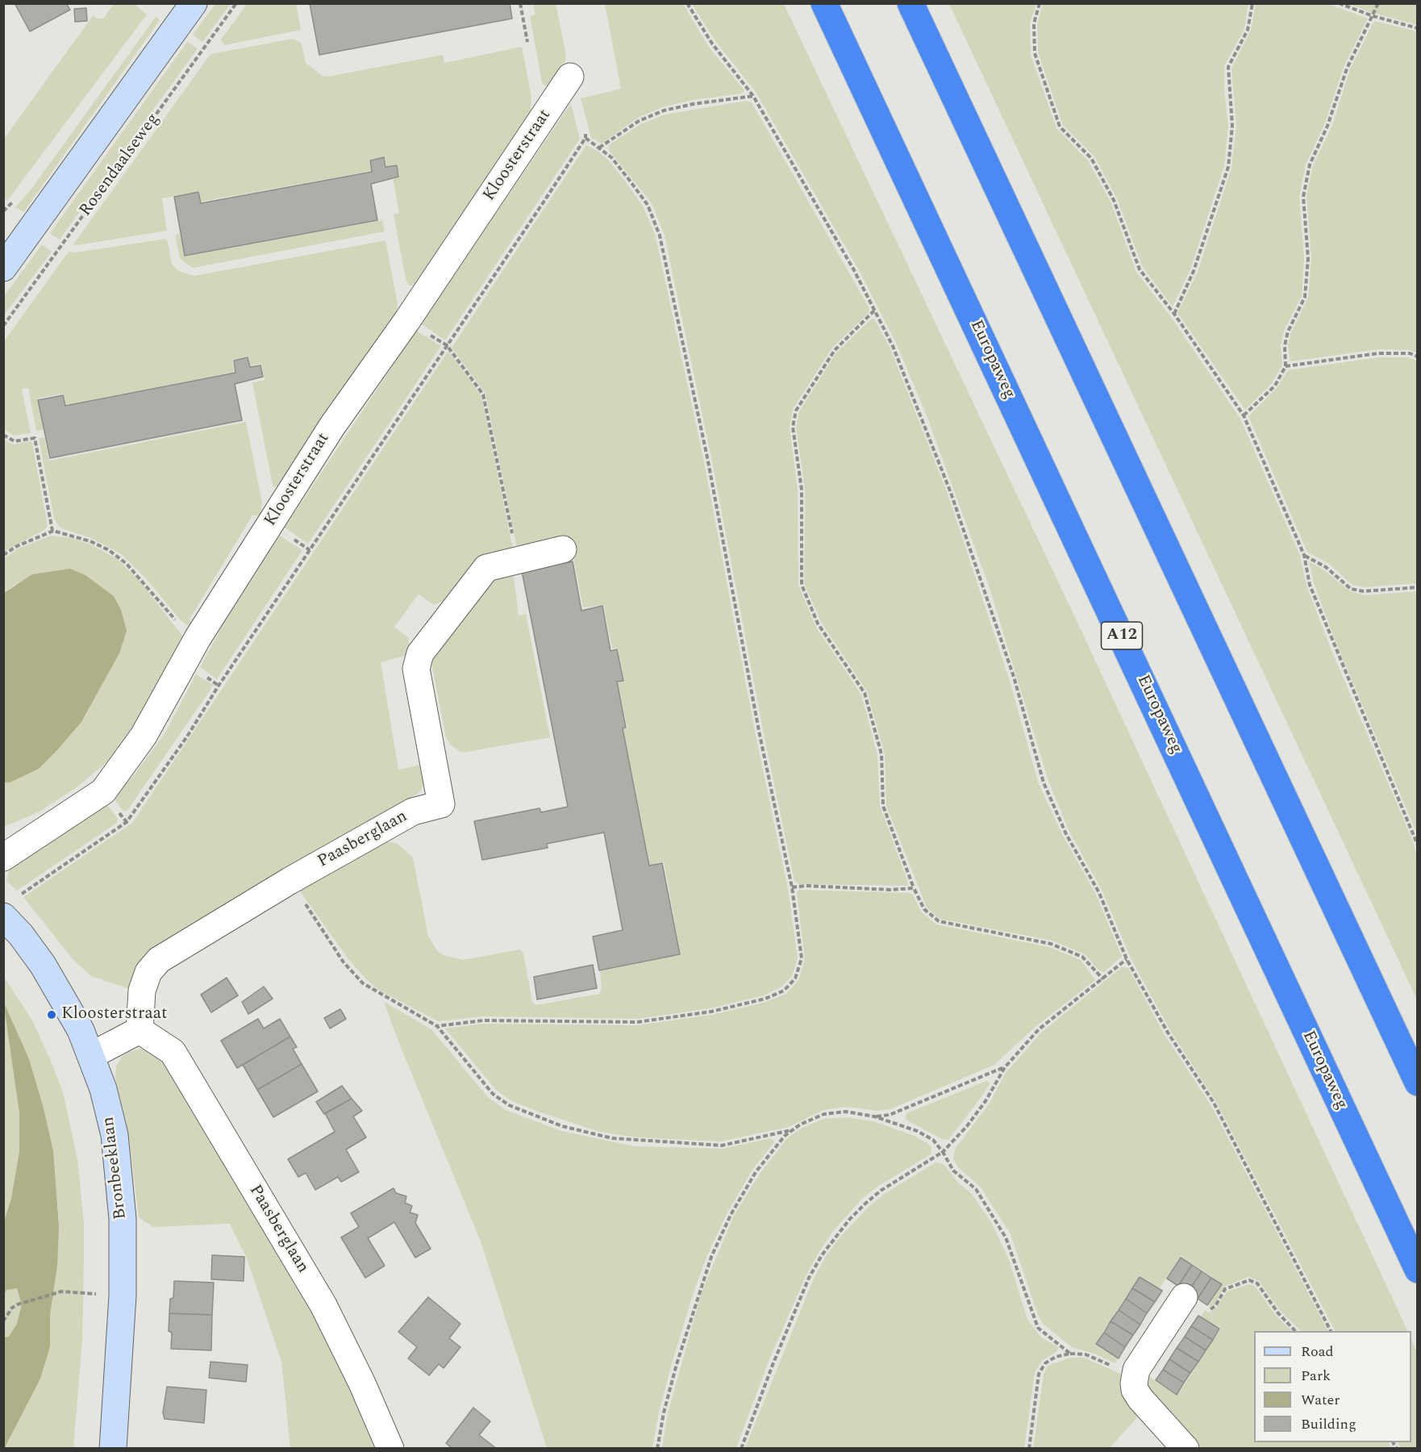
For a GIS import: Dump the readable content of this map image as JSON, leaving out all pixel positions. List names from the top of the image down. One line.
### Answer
{"streets":{"highway":["Europaweg","A12"],"street":["Kloosterstraat","Rosendaalseweg","Paasberglaan","Bronbeeklaan"]},"places":["Kloosterstraat"],"legend":["Road","Park","Water","Building"]}
